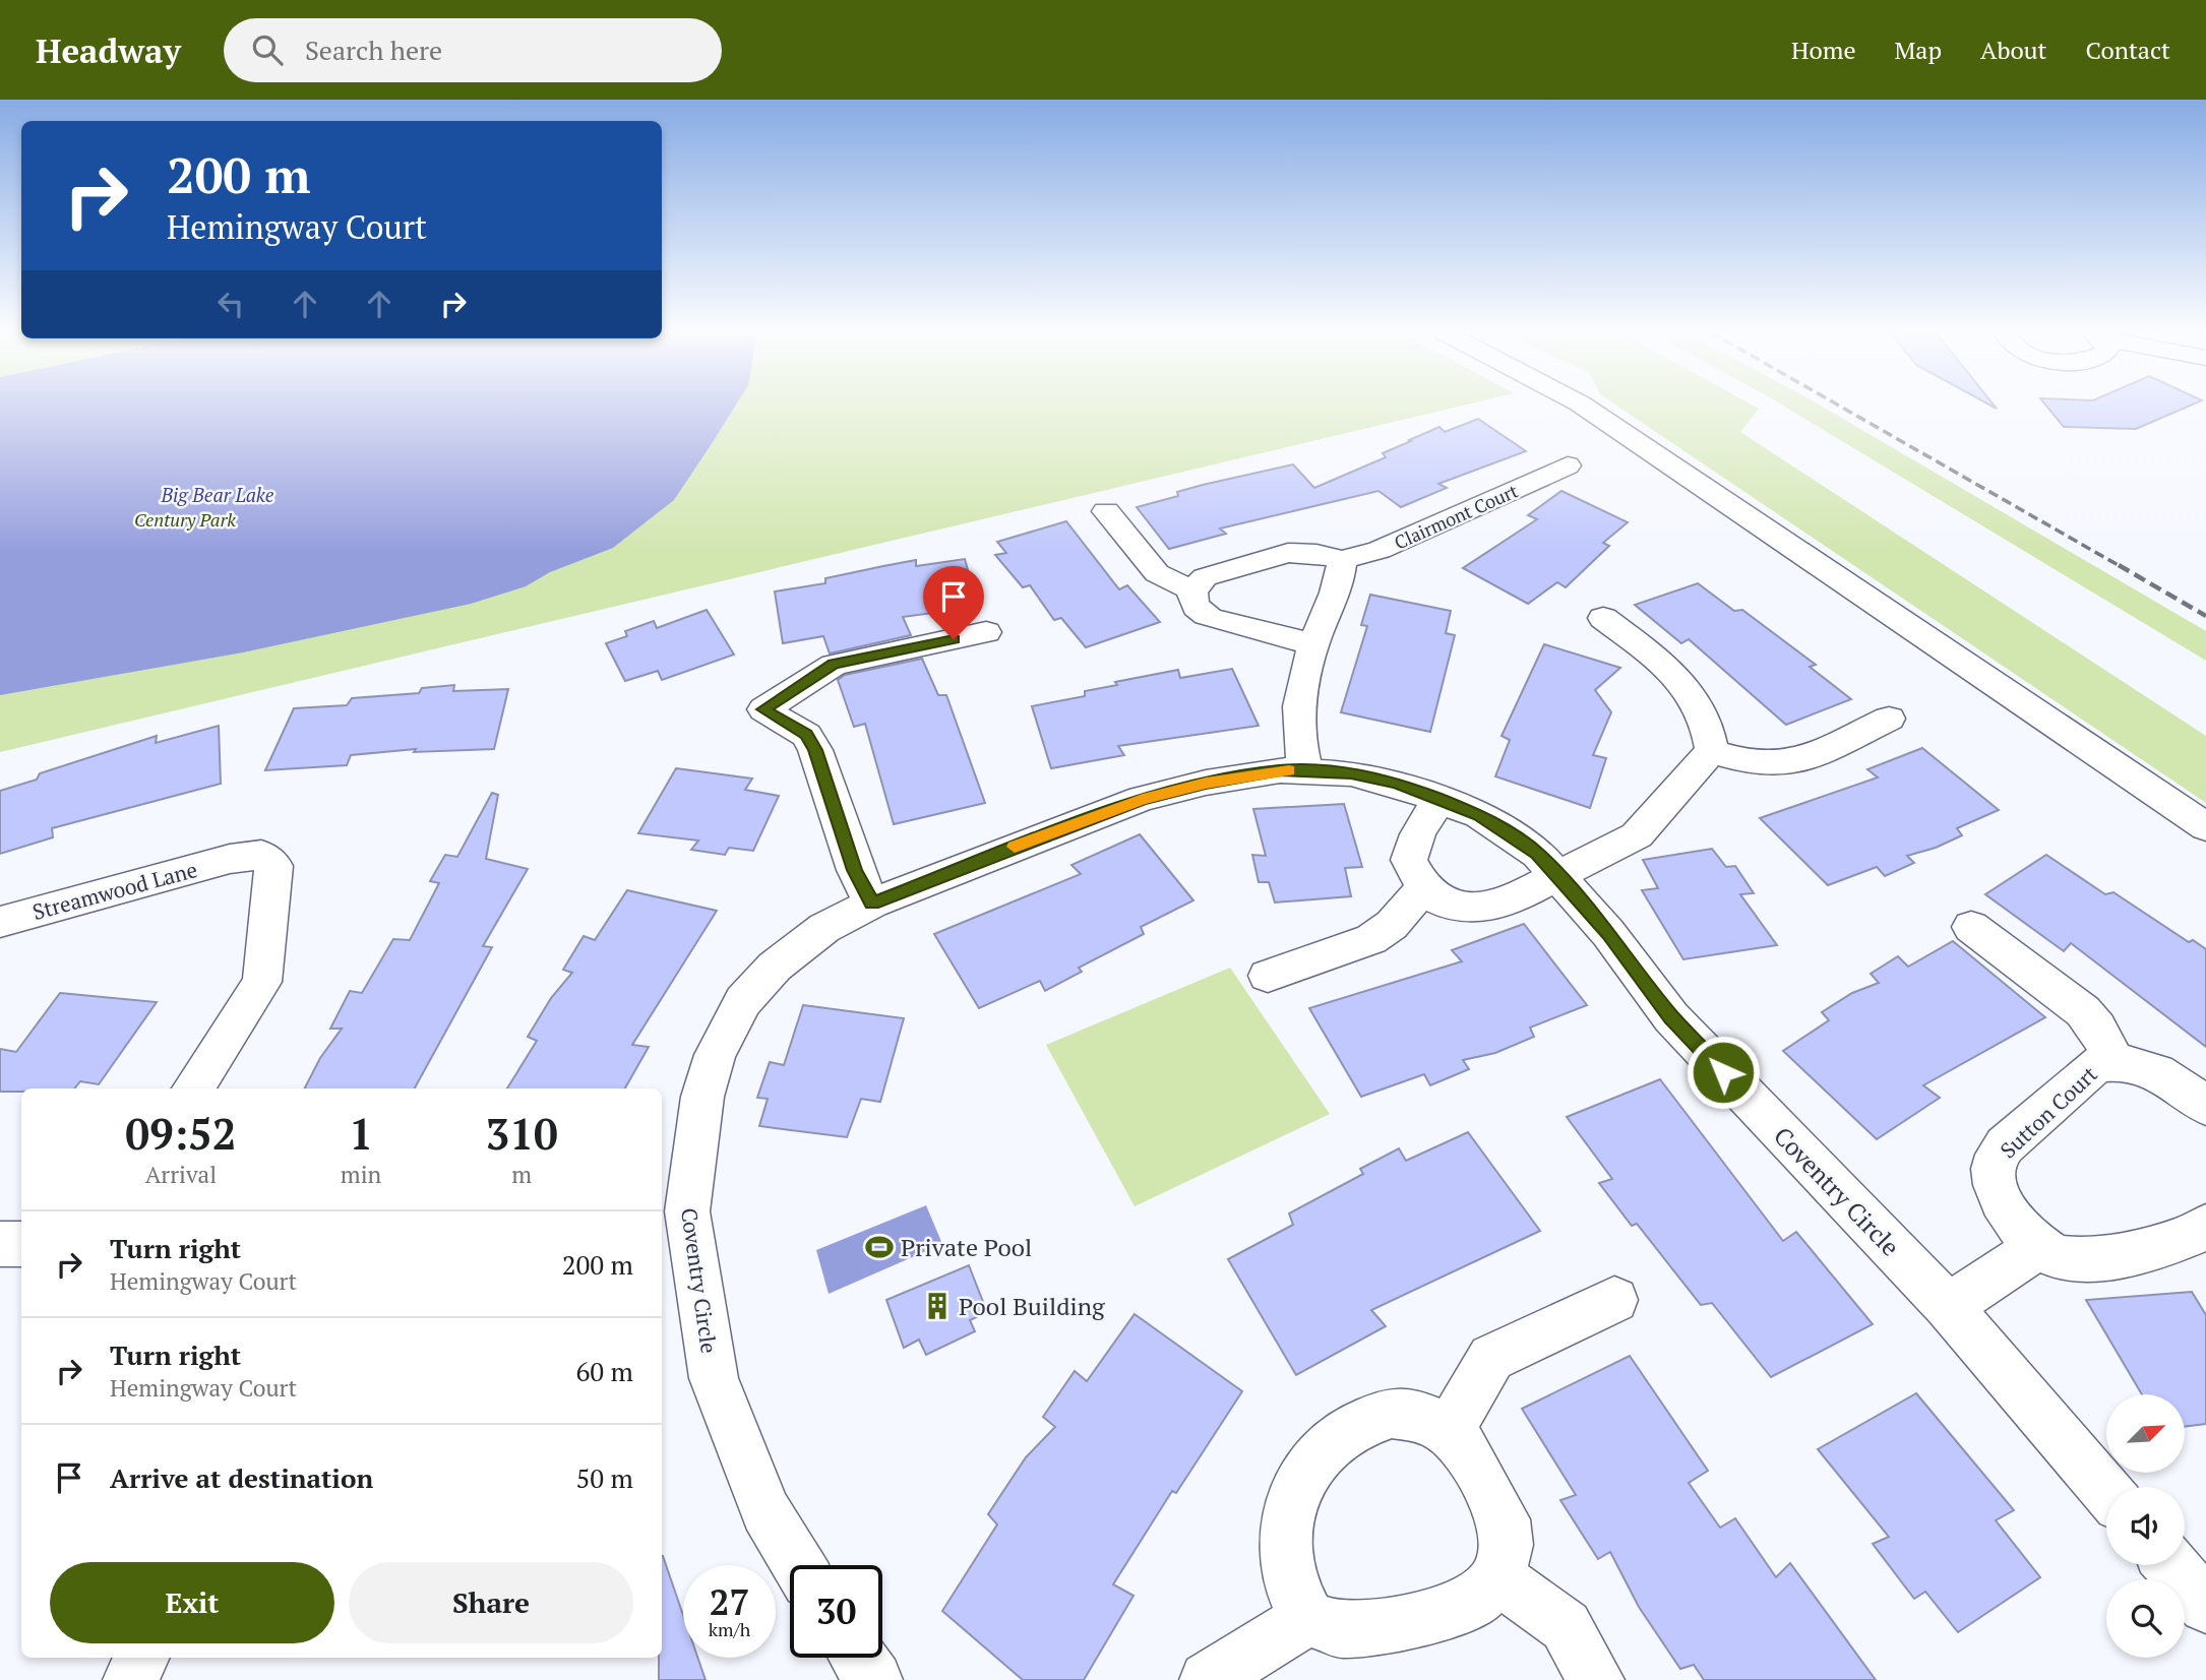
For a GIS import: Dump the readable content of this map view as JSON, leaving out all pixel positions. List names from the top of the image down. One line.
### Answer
{"streets":{"street":["Clairmont Court","Streamwood Lane","Sutton Court","Coventry Circle"]},"water":["Big Bear Lake"],"parks":["Century Park"],"places":{"sports":["Private Pool"],"building":["Pool Building"]},"north":"top right","page":{"header":"Headway","search":"Search here","nav":["Home","Map","About","Contact"],"turn":["200 m","Hemingway Court"],"eta":["09:52","Arrival","1","min","310","m"],"list":[{"name":"Turn right","note":"Hemingway Court","value":"200 m"},{"name":"Turn right","note":"Hemingway Court","value":"60 m"},{"name":"Arrive at destination","value":"50 m"}],"buttons":["Exit","Share"],"speed":"27 km/h","limit":"30"}}
